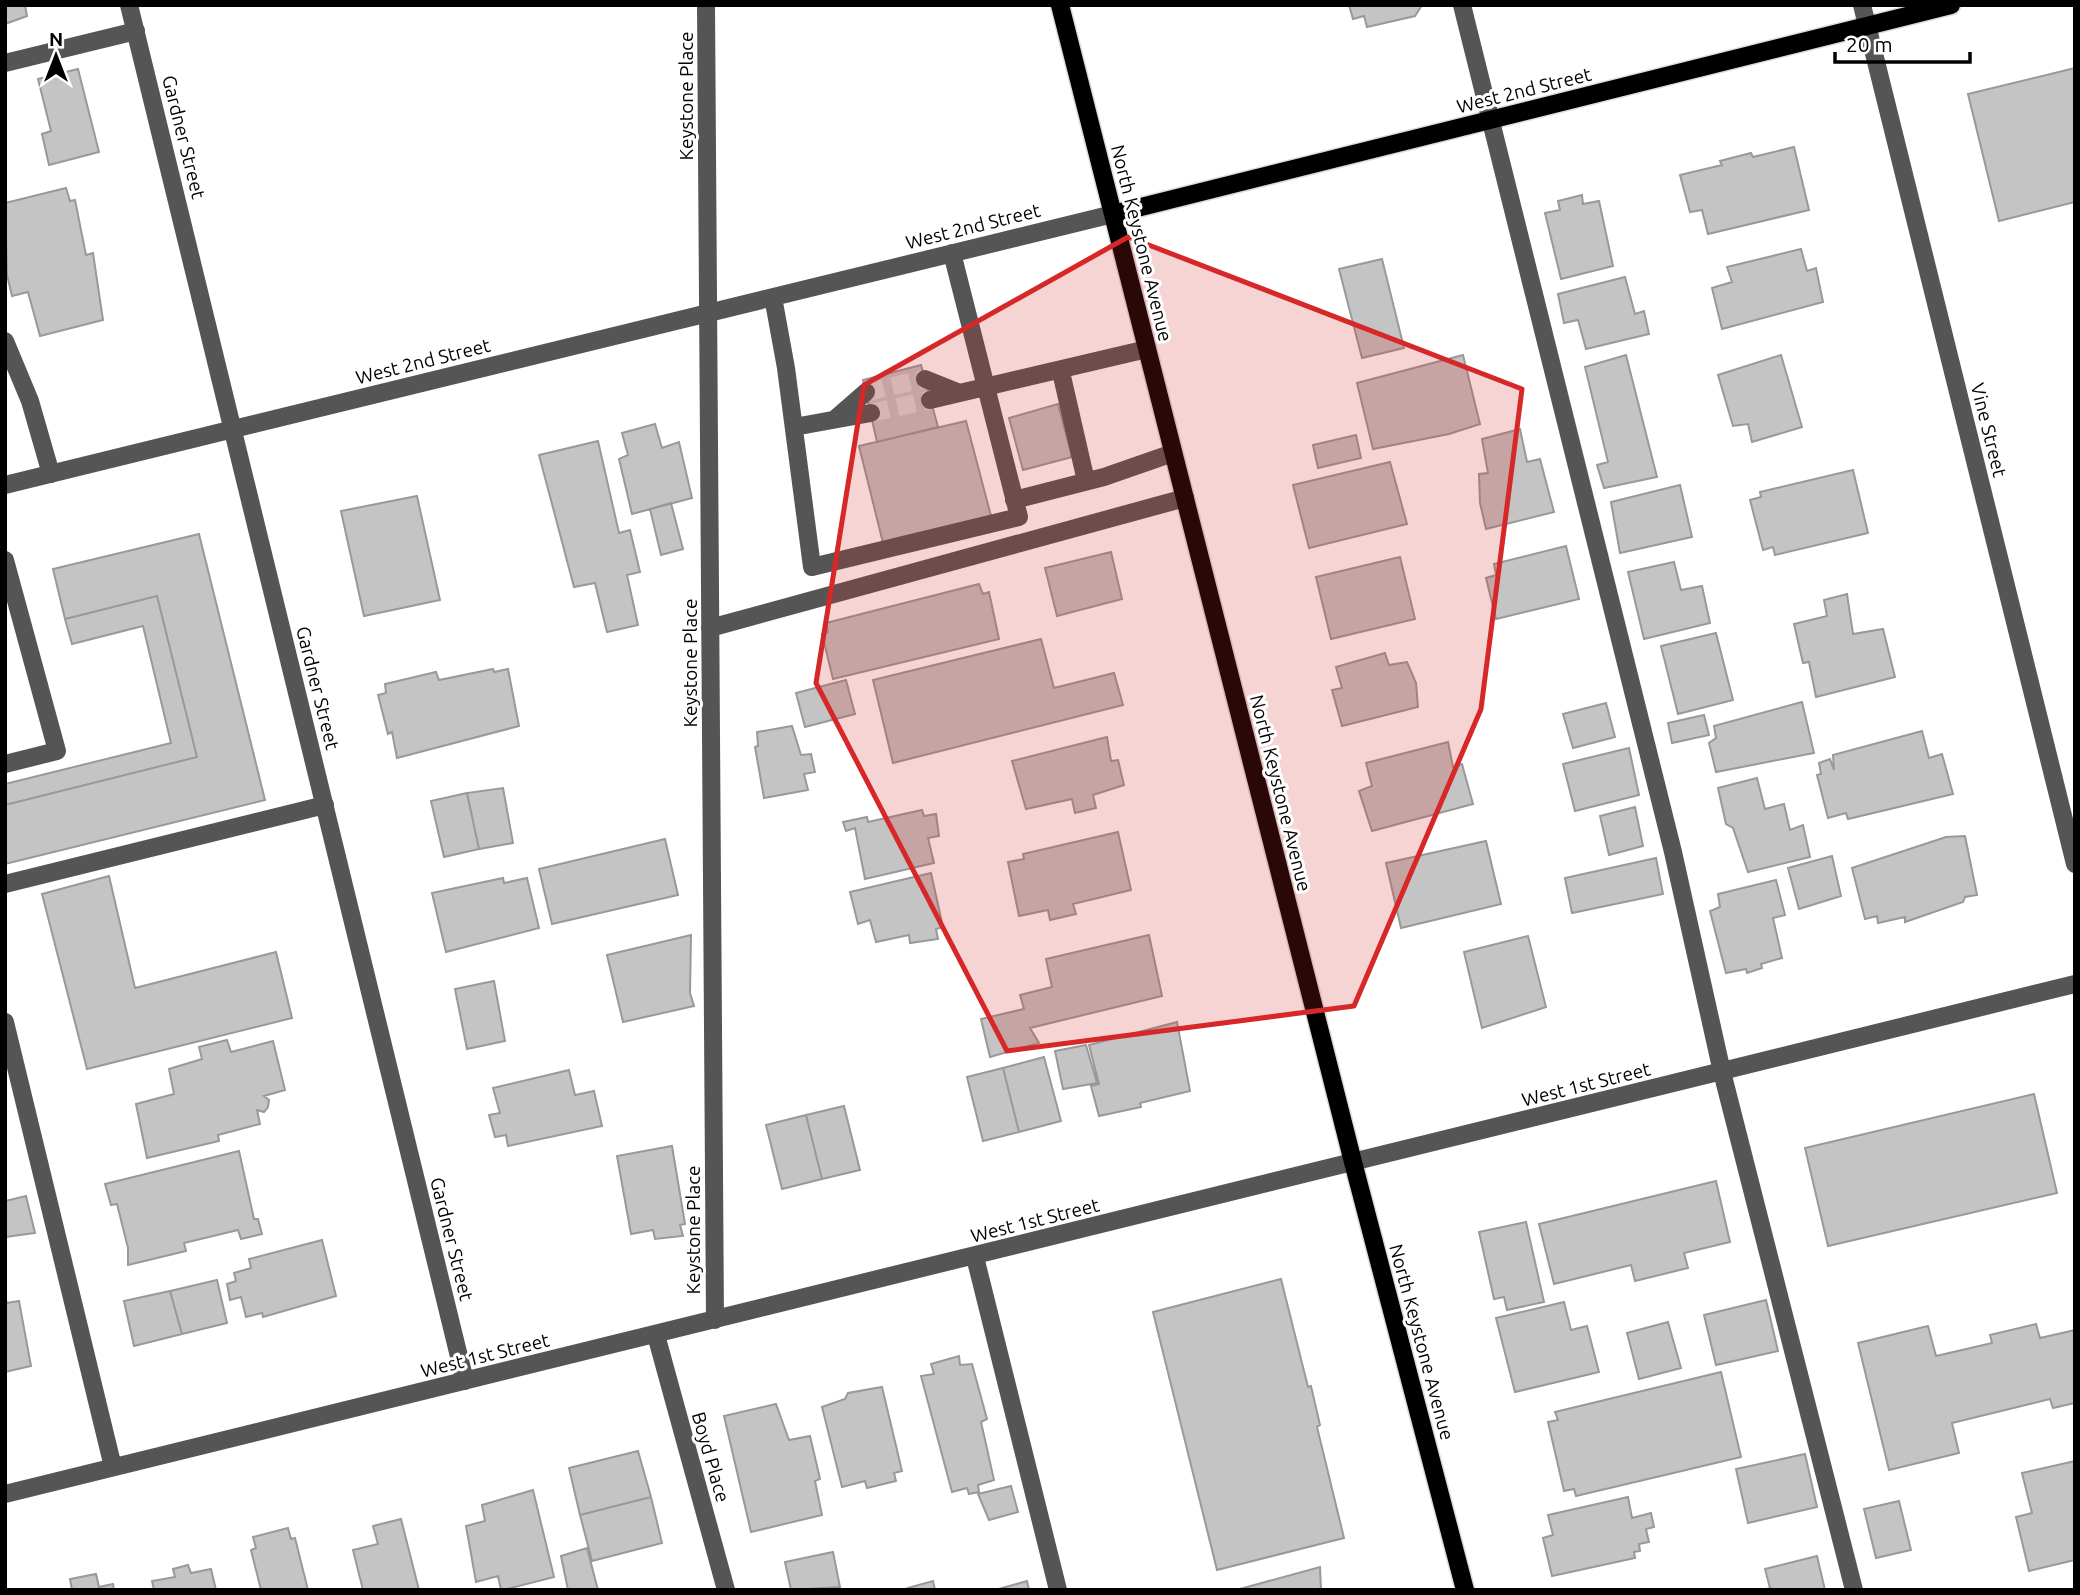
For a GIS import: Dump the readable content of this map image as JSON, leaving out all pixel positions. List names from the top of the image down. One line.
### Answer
{"streets":{"main road":["West 2nd Street","North Keystone Avenue"],"street":["Keystone Place","Gardner Street","Vine Street","West 1st Street","Boyd Place"]},"crossings":[["West 2nd Street","Keystone Place"],["West 2nd Street","Gardner Street"],["West 2nd Street","North Keystone Avenue"],["West 2nd Street","Vine Street"],["Keystone Place","West 1st Street"],["Gardner Street","West 1st Street"],["North Keystone Avenue","West 1st Street"],["West 1st Street","Boyd Place"]],"scale_bar":"20 m","north":"top"}
